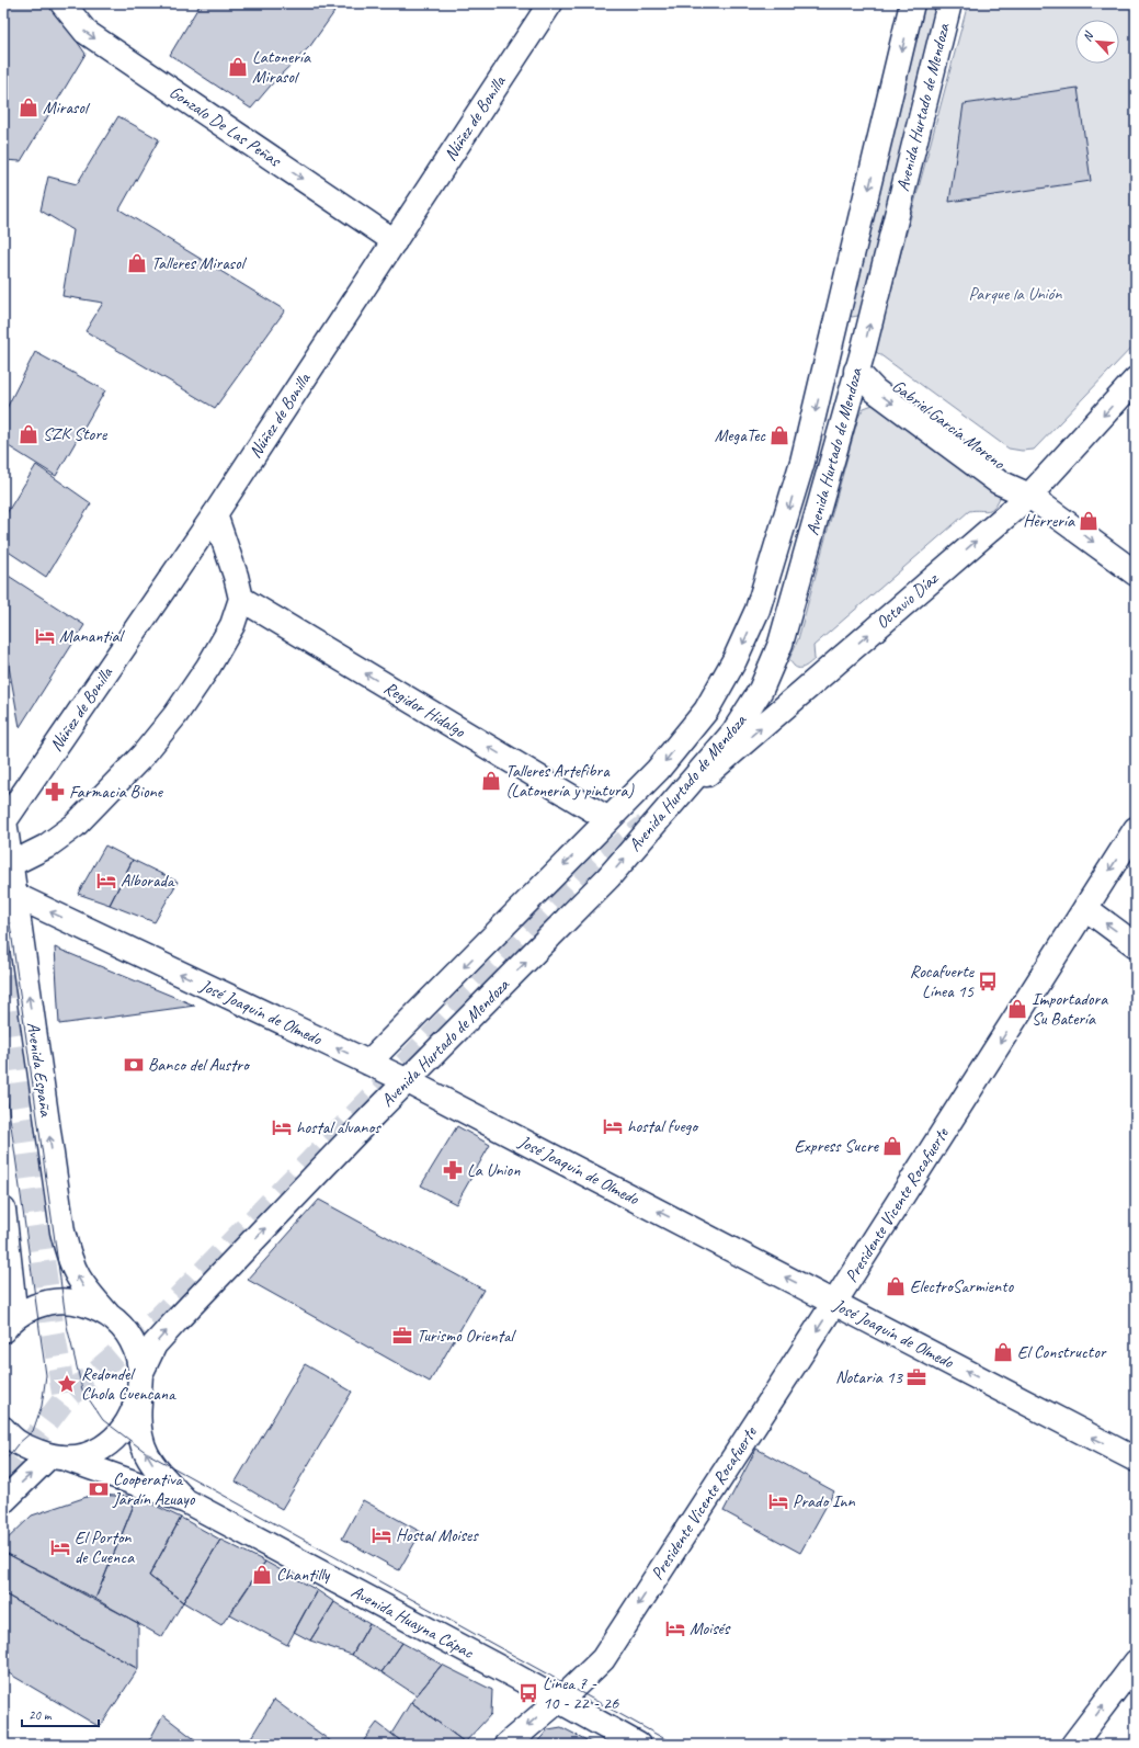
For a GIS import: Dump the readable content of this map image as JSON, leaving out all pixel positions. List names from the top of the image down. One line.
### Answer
{"streets":{"street":["Avenida Hurtado de Mendoza","Núñez de Bonilla","Gonzalo De Las Peñas","Gabriel García Moreno","Octavio Díaz","Regidor Hidalgo","José Joaquín de Olmedo","Avenida España","Presidente Vicente Rocafuerte","Avenida Huayna Cápac"]},"crossings":[["Avenida Hurtado de Mendoza","Gabriel García Moreno"],["Avenida Hurtado de Mendoza","Octavio Díaz"],["Avenida Hurtado de Mendoza","Regidor Hidalgo"],["Avenida Hurtado de Mendoza","José Joaquín de Olmedo"],["Núñez de Bonilla","Gonzalo De Las Peñas"],["Núñez de Bonilla","Avenida España"],["Gabriel García Moreno","Octavio Díaz"],["José Joaquín de Olmedo","Avenida España"],["José Joaquín de Olmedo","Presidente Vicente Rocafuerte"],["Presidente Vicente Rocafuerte","Avenida Huayna Cápac"]],"one_way":["Gonzalo De Las Peñas","Regidor Hidalgo","José Joaquín de Olmedo","Avenida España","Presidente Vicente Rocafuerte"],"parks":["Parque la Unión"],"places":{"shop":["Latonería Mirasol","Mirasol","Talleres Mirasol","SZK Store","MegaTec","Herrería","Talleres Artefibra (Latonería y pintura)","Importadora Su Batería","Express Sucre","ElectroSarmiento","El Constructor","Chantilly"],"hotel":["Manantial","Alborada","hostal fuego","hostal alvanos","Prado Inn","Hostal Moises","El Porton de Cuenca","Moisés"],"pharmacy":["Farmacia Bione","La Union"],"bus stop":["Rocafuerte Línea 15","Linea 7 - 10 - 22 - 26"],"bank":["Banco del Austro","Cooperativa Jardín Azuayo"],"office":["Turismo Oriental","Notaria 13"],"place":["Redondel Chola Cuencana"]},"scale_bar":"20 m","north":"top left"}
